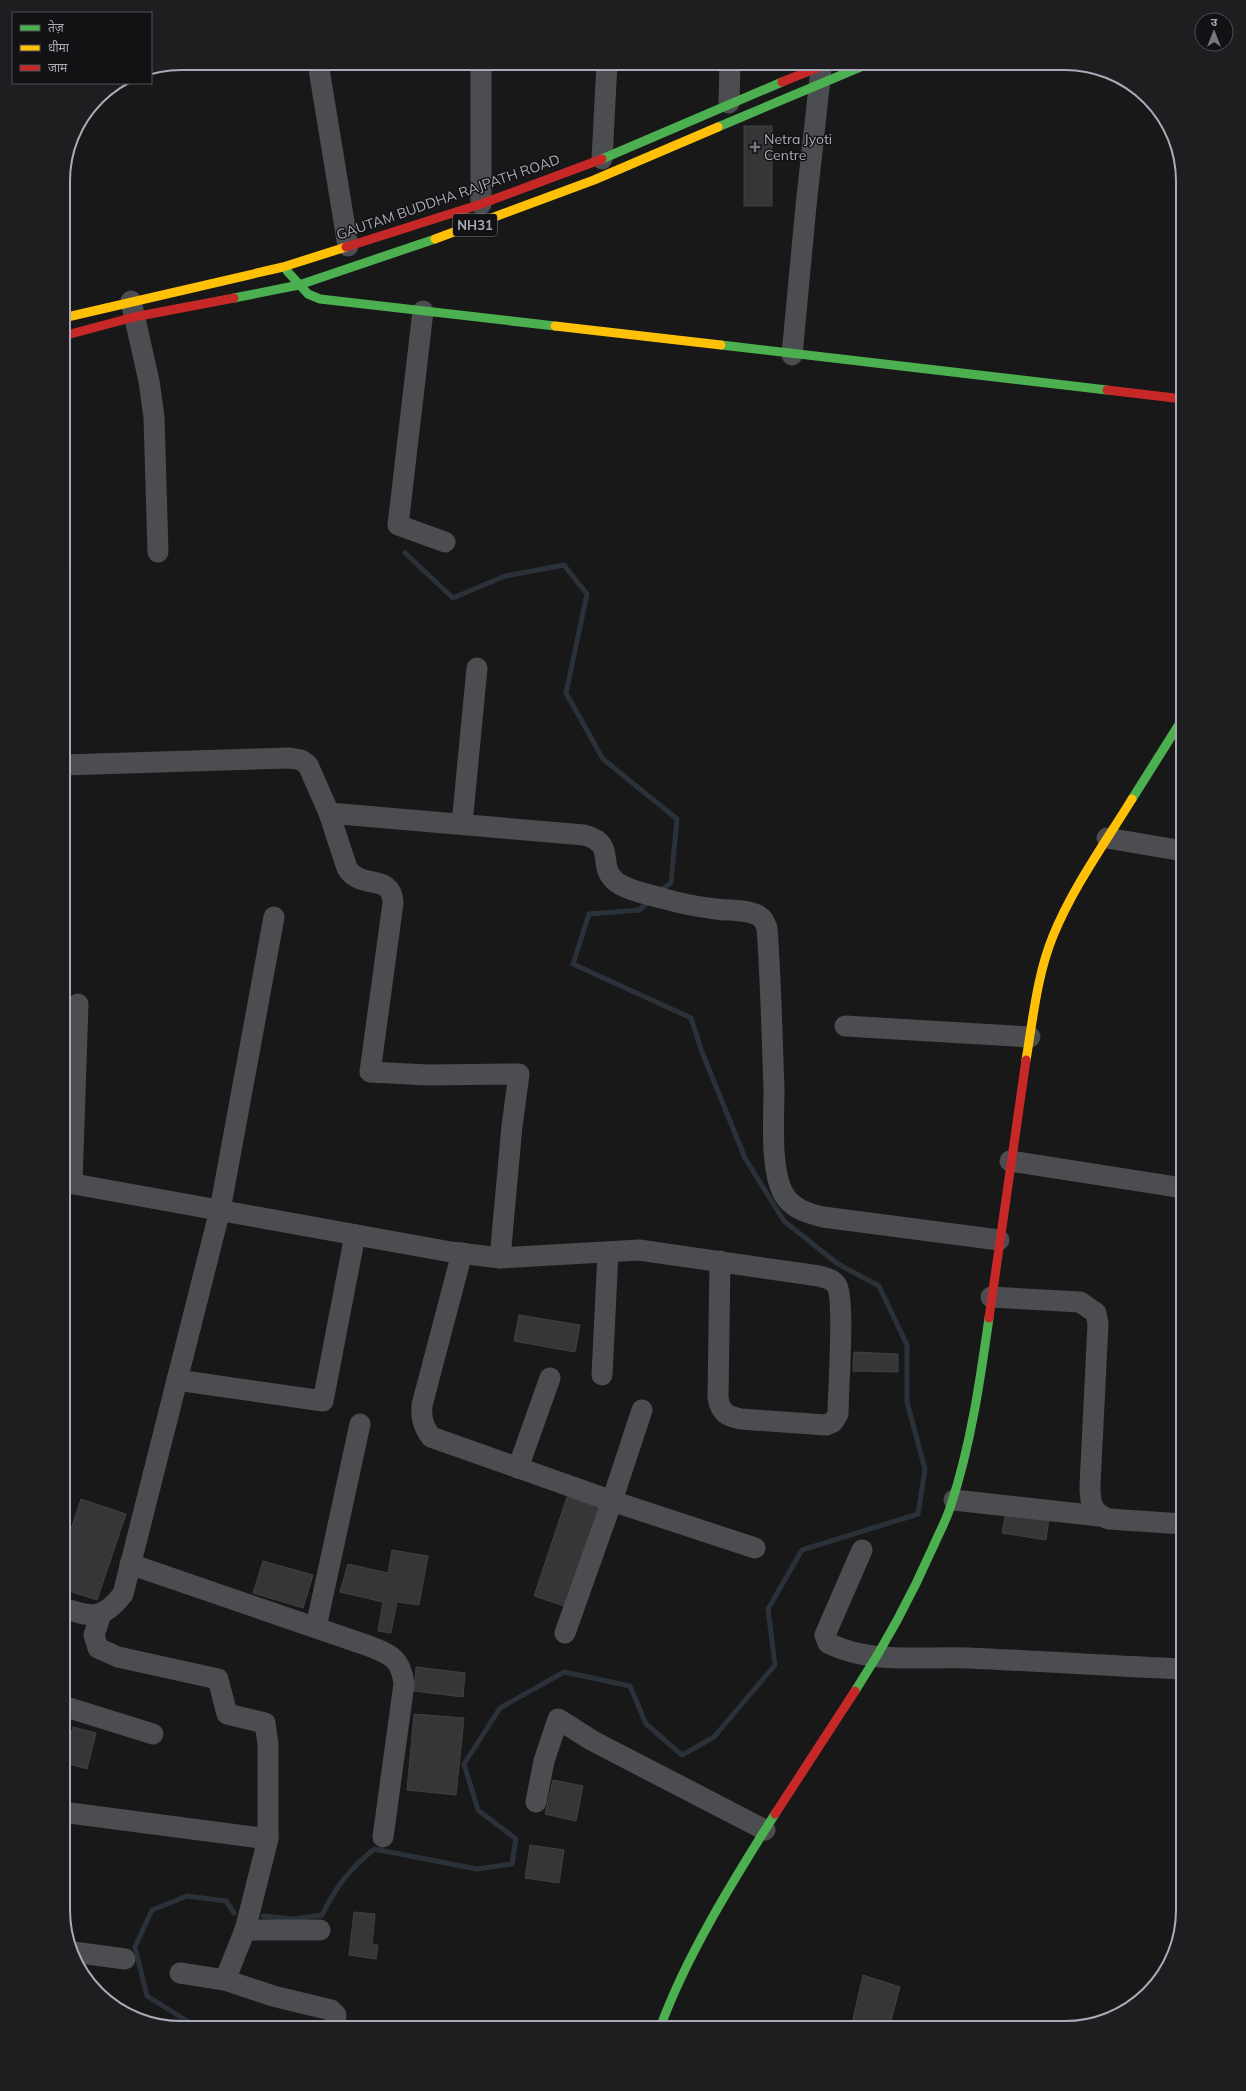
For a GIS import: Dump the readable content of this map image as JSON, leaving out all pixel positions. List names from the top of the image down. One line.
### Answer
{"streets":{"main road":["GAUTAM BUDDHA RAJPATH ROAD","NH31"]},"crossings":[["GAUTAM BUDDHA RAJPATH ROAD","NH31"]],"places":{"health":["Netra Jyoti Centre"]},"legend":["तेज़","धीमा","जाम"],"north":"top"}
